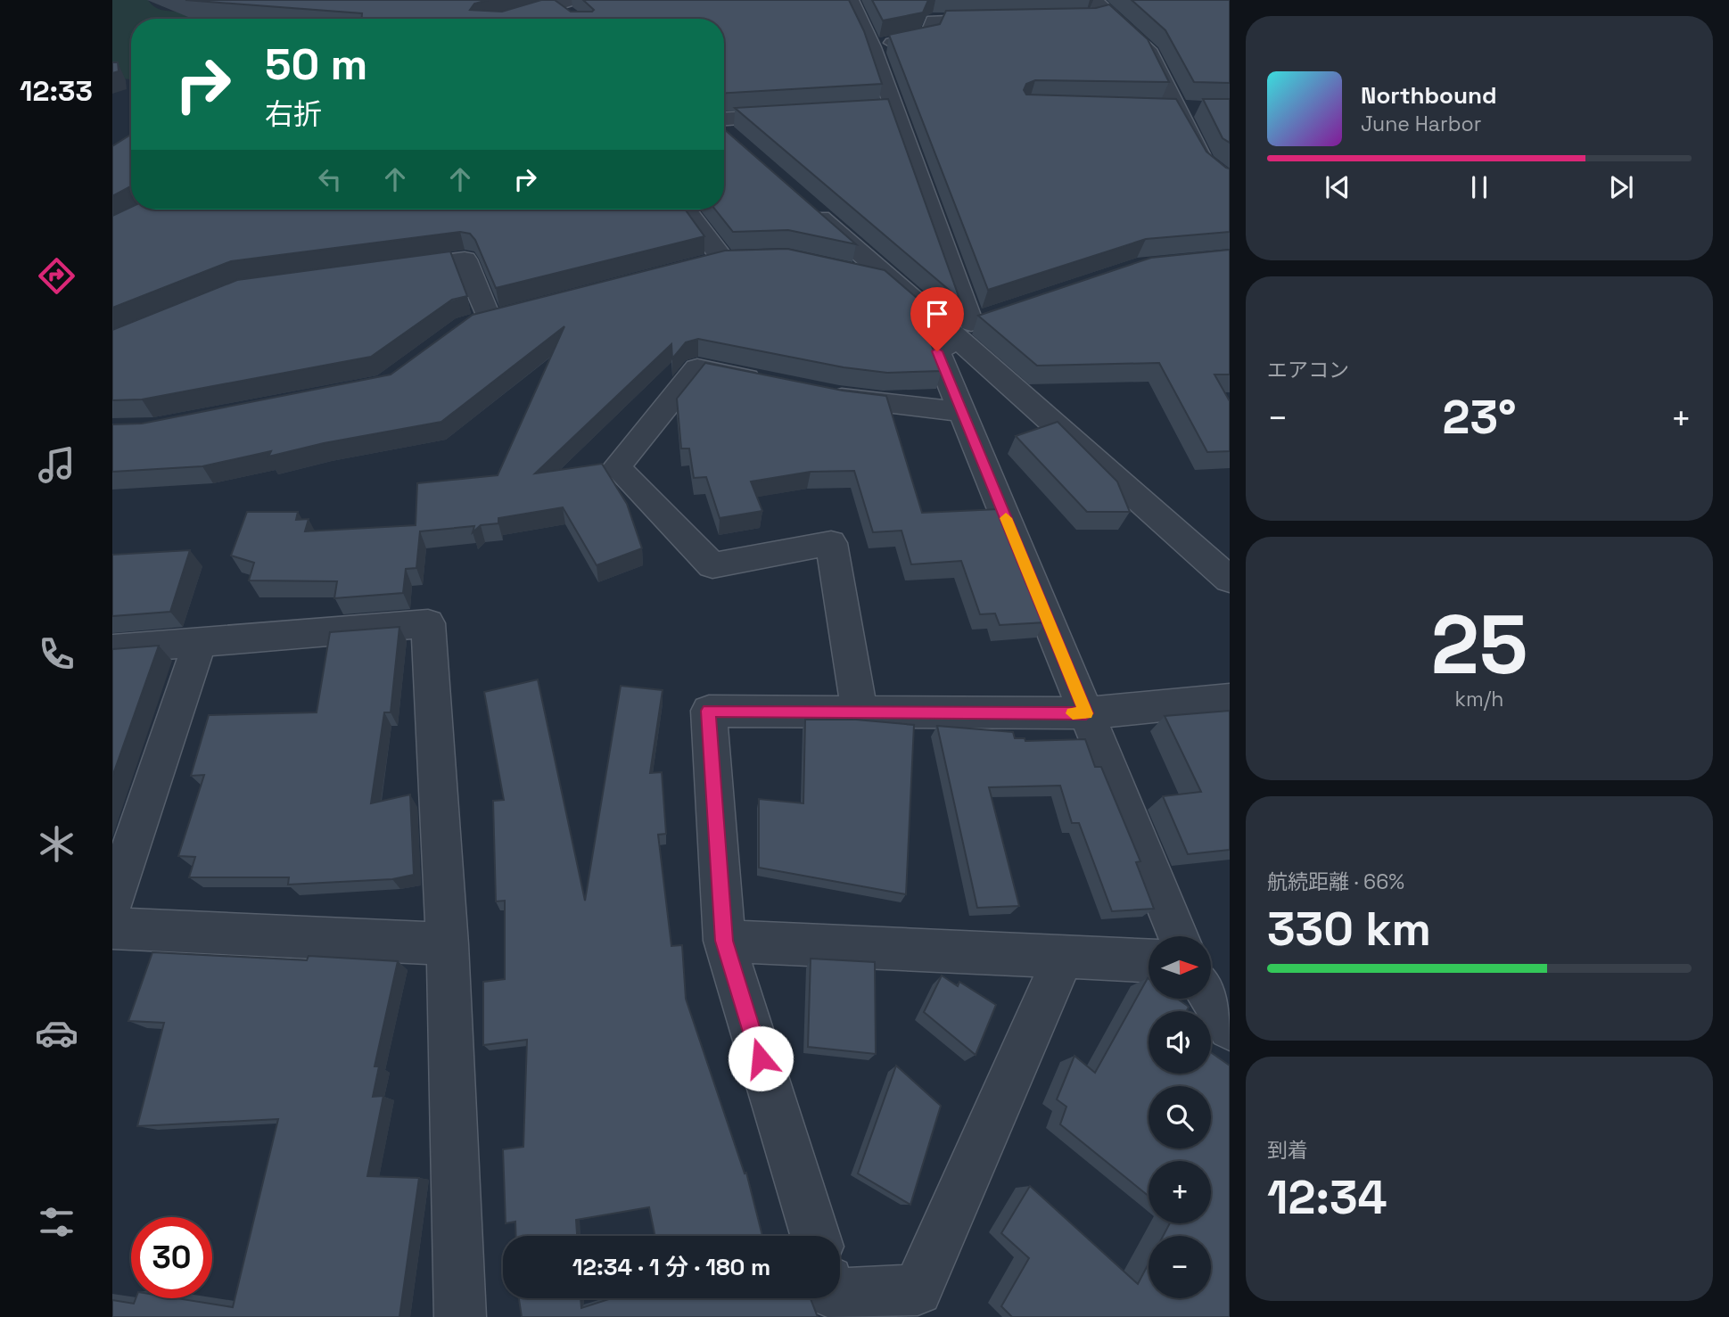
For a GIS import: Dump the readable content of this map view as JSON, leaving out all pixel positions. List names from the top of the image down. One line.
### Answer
{"north":"right","page":{"tabs":"12:33","turn":["50 m","右折"],"song":["Northbound","June Harbor"],"tile":["エアコン",["25","km/h"],["航続距離 · 66%","330 km"],["到着","12:34"]],"heat":["−","23°","+"],"map_buttons":["+","−"],"limit":"30","trip":"12:34 · 1 分 · 180 m"}}
